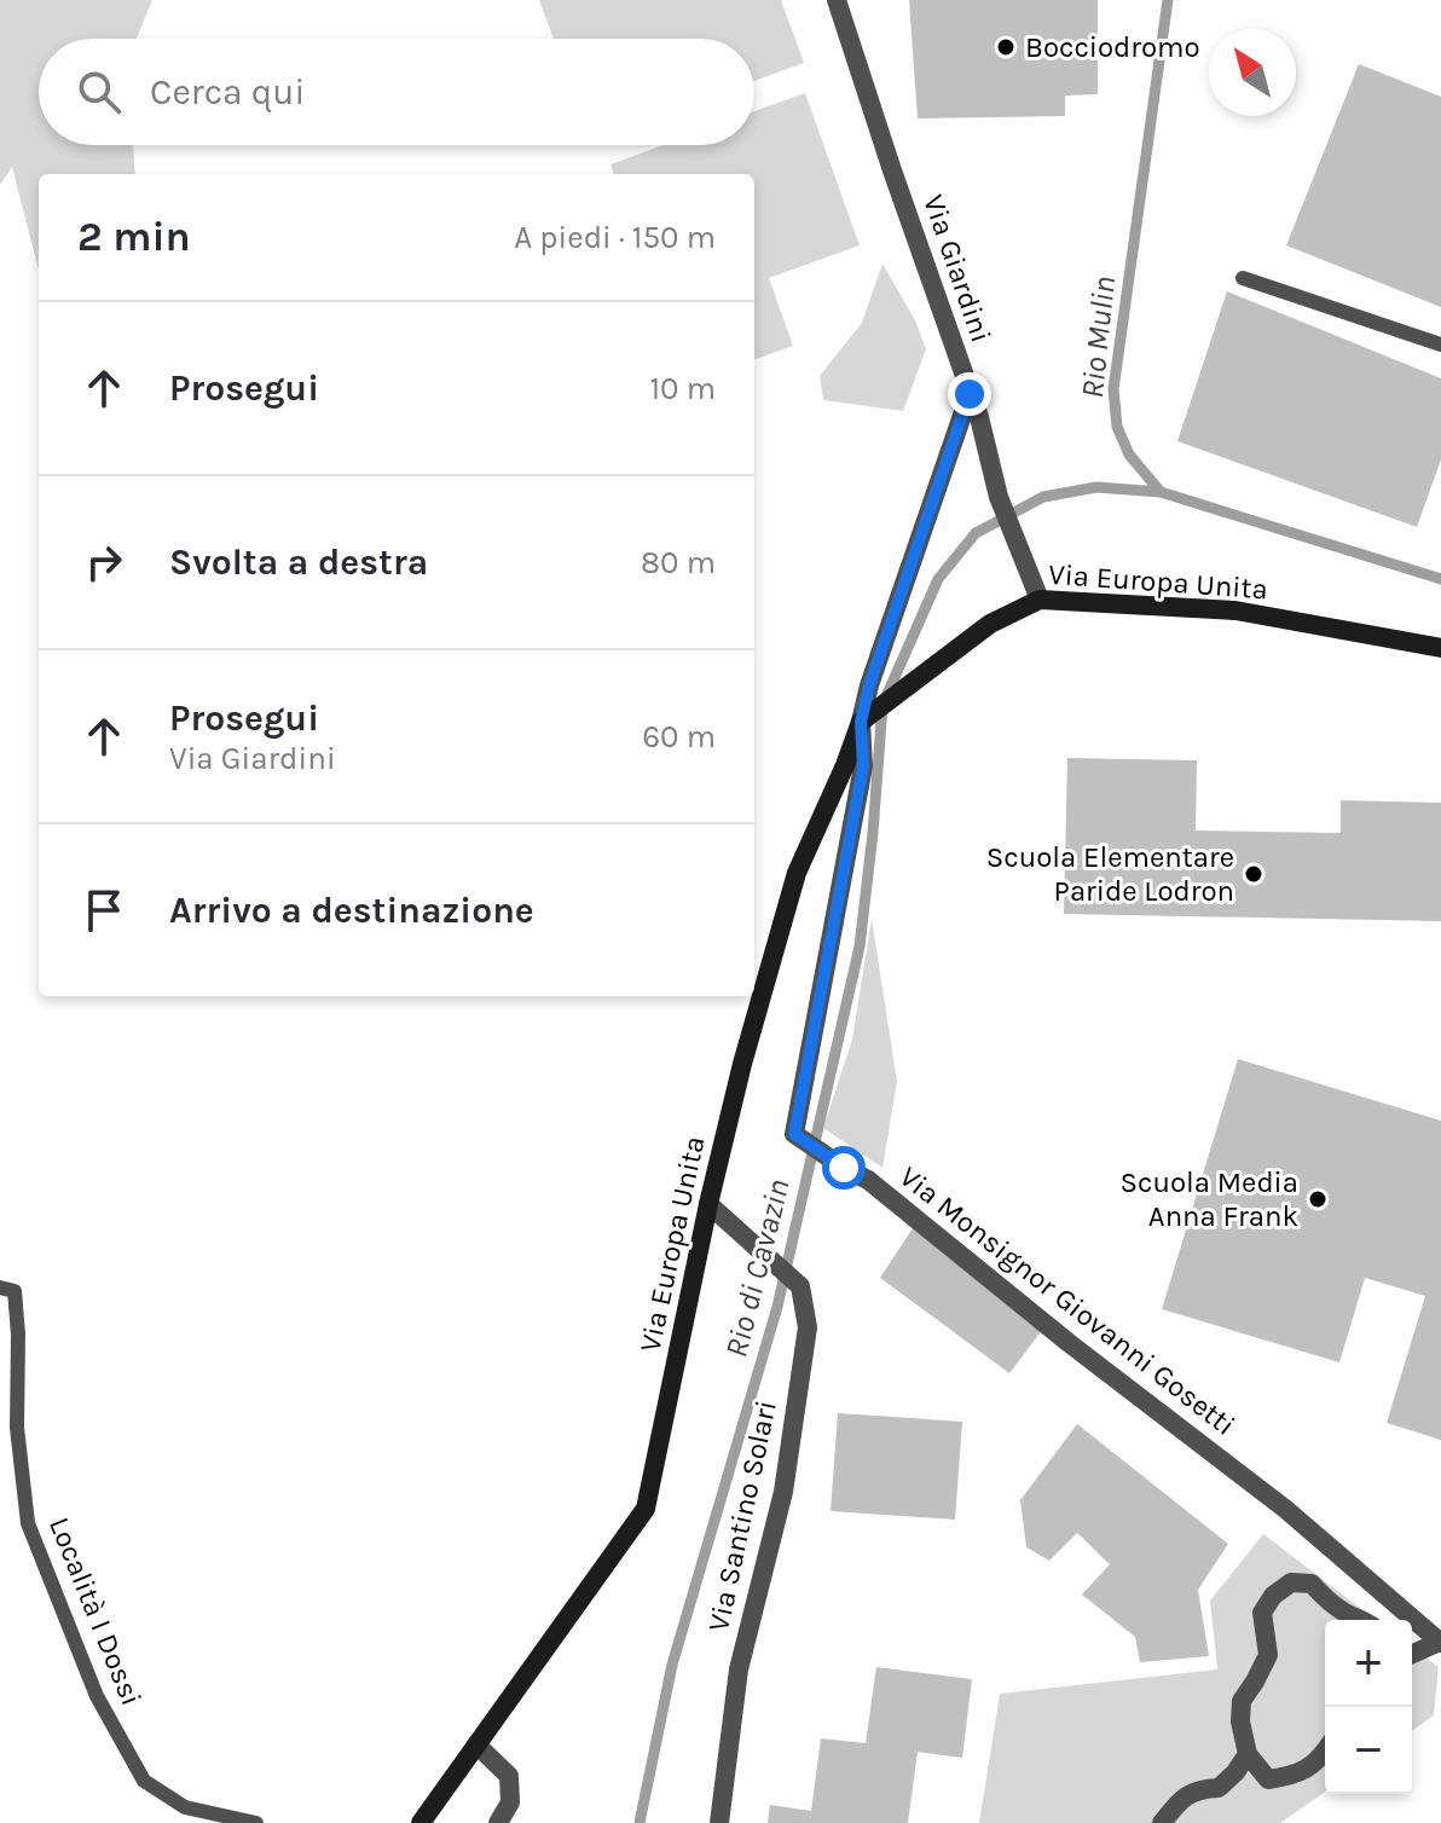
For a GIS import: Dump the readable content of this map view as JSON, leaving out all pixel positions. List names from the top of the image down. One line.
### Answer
{"streets":{"main road":["Via Europa Unita"],"street":["Via Giardini","Via Monsignor Giovanni Gosetti","Via Santino Solari"],"lane":["Località I Dossi"]},"crossings":[["Via Giardini","Via Europa Unita"],["Via Europa Unita","Via Monsignor Giovanni Gosetti"],["Via Europa Unita","Via Santino Solari"]],"water":["Rio Mulin","Rio di Cavazin"],"places":["Bocciodromo","Scuola Elementare Paride Lodron","Scuola Media Anna Frank"],"north":"top left","page":{"search":"Cerca qui","heading":["2 min","A piedi · 150 m"],"list":[["Prosegui","10 m"],["Svolta a destra","80 m"],["Prosegui","Via Giardini","60 m"],"Arrivo a destinazione"],"map_buttons":["+","−"]}}
